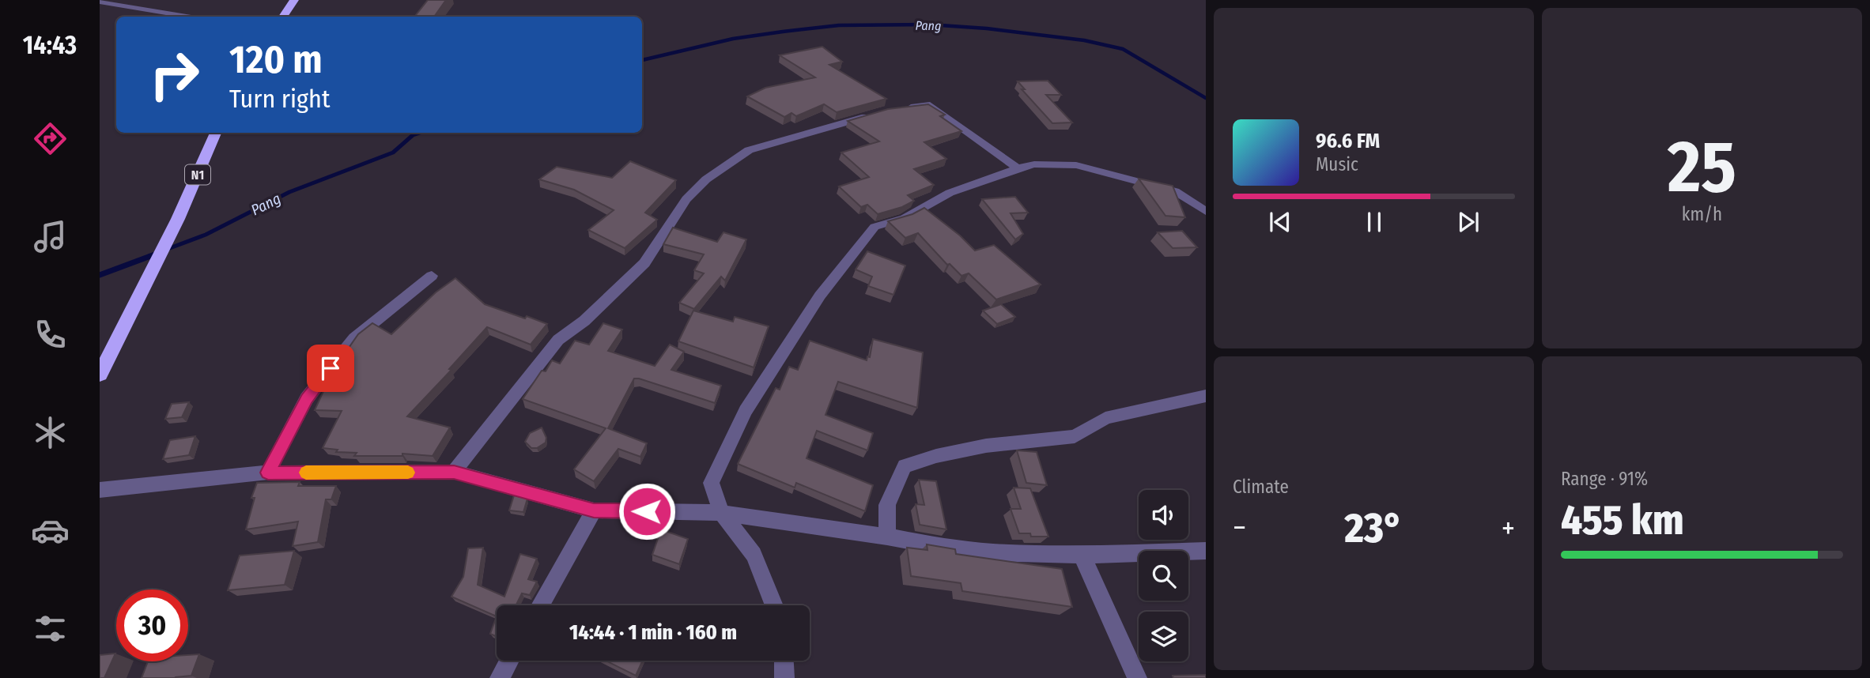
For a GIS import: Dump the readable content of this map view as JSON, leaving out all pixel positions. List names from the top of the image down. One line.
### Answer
{"streets":{"highway":["N1"]},"water":["Pang"],"page":{"tabs":"14:43","tile":[["25","km/h"],"Climate",["Range · 91%","455 km"]],"turn":["120 m","Turn right"],"song":["96.6 FM","Music"],"heat":["−","23°","+"],"limit":"30","trip":"14:44 · 1 min · 160 m"}}
